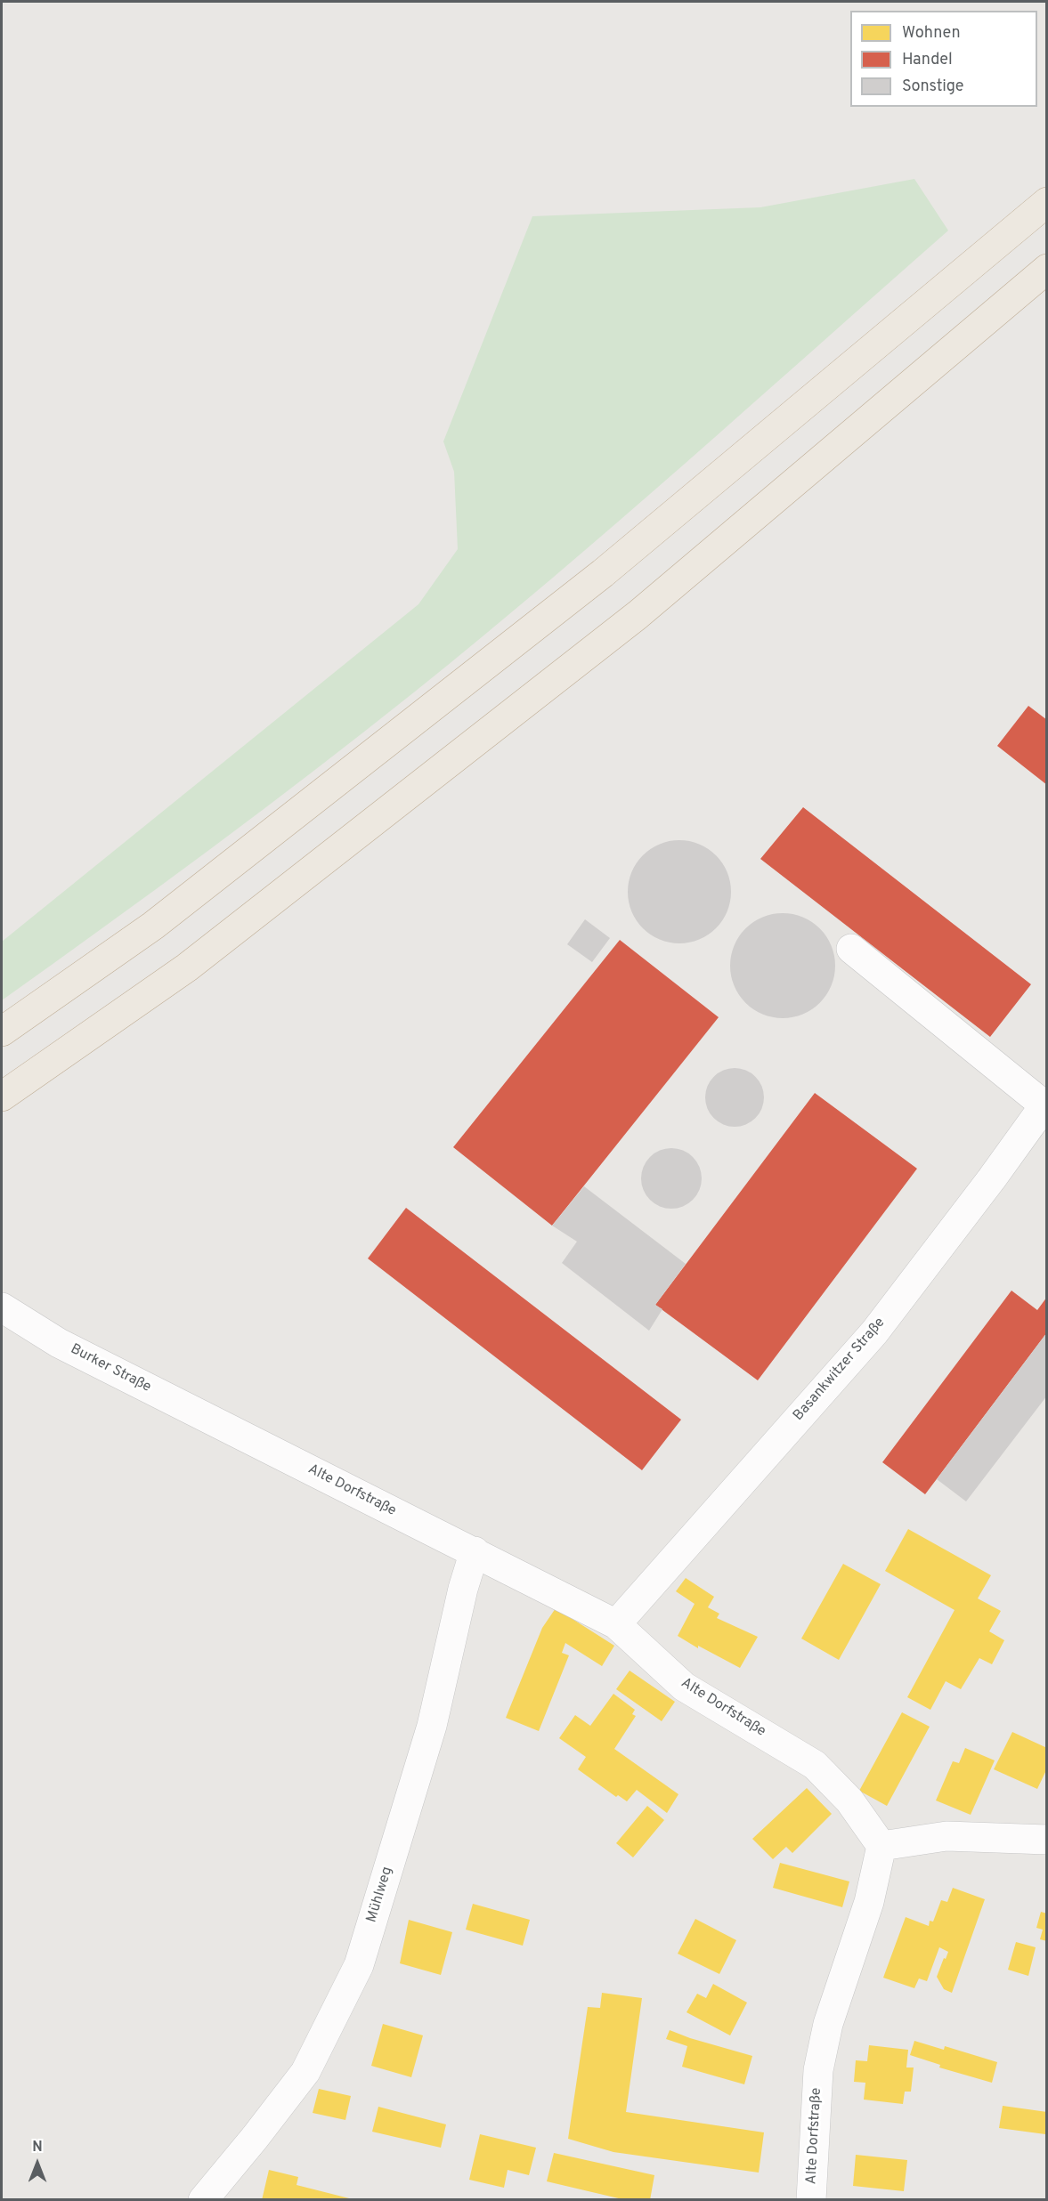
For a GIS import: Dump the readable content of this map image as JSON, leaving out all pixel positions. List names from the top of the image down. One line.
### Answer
{"streets":{"street":["Burker Straße","Basankwitzer Straße","Alte Dorfstraße","Mühlweg"]},"crossings":[["Burker Straße","Alte Dorfstraße"],["Basankwitzer Straße","Alte Dorfstraße"],["Alte Dorfstraße","Mühlweg"]],"legend":["Wohnen","Handel","Sonstige"],"north":"top"}
